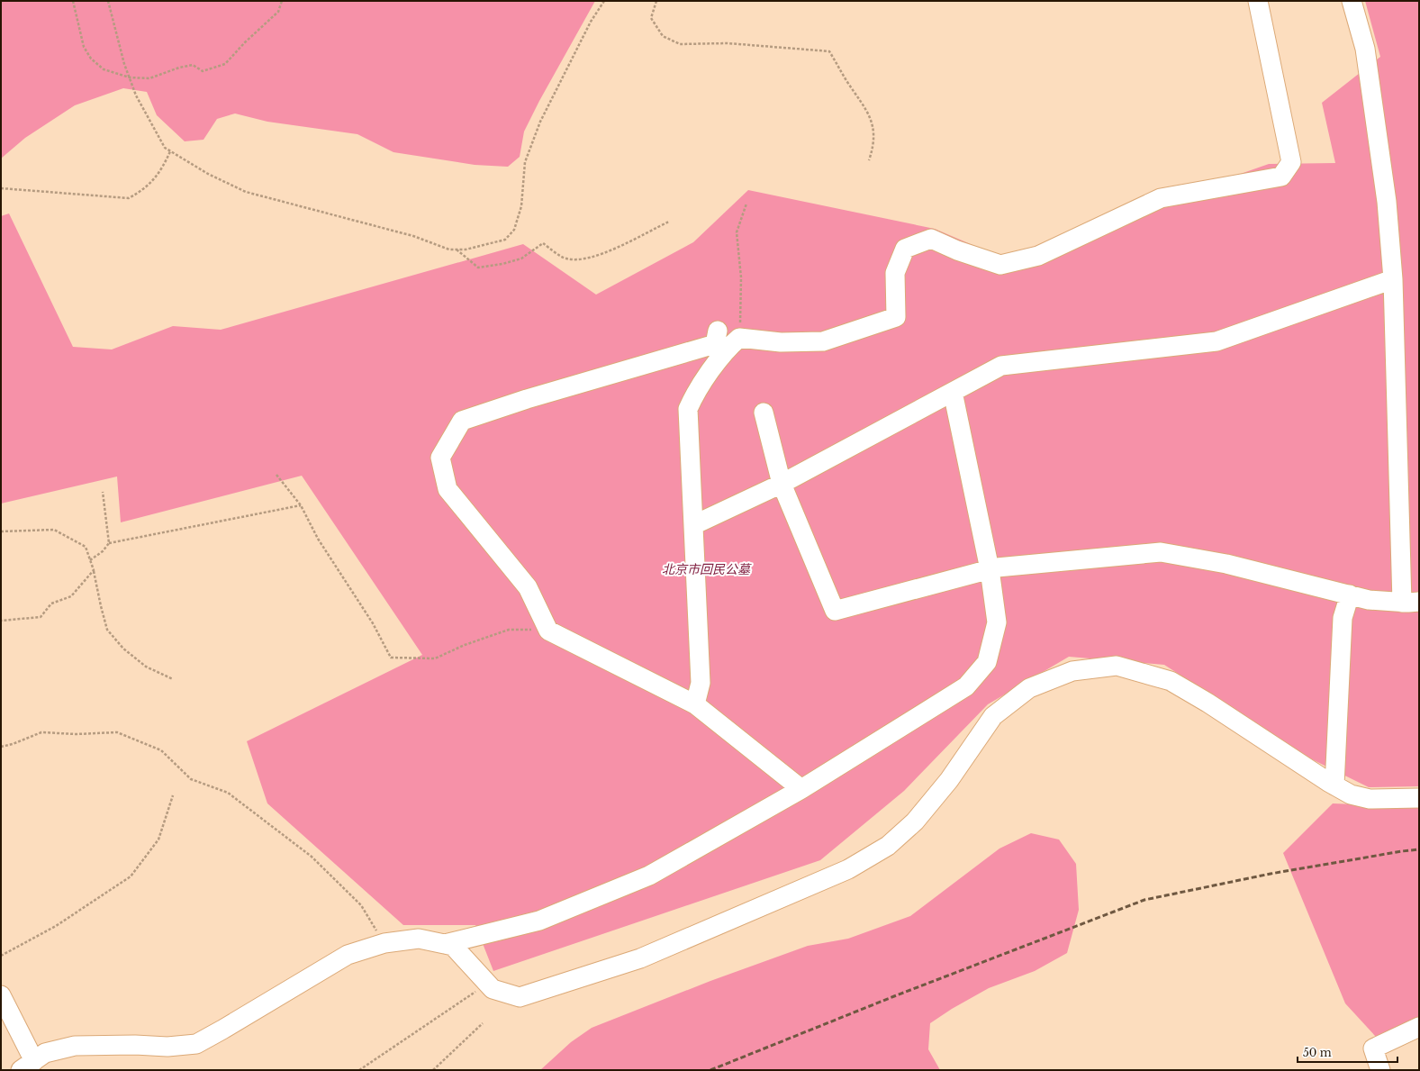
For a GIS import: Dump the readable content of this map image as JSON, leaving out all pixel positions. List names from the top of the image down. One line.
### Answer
{"parks":["北京市回民公墓"],"scale_bar":"50 m"}
